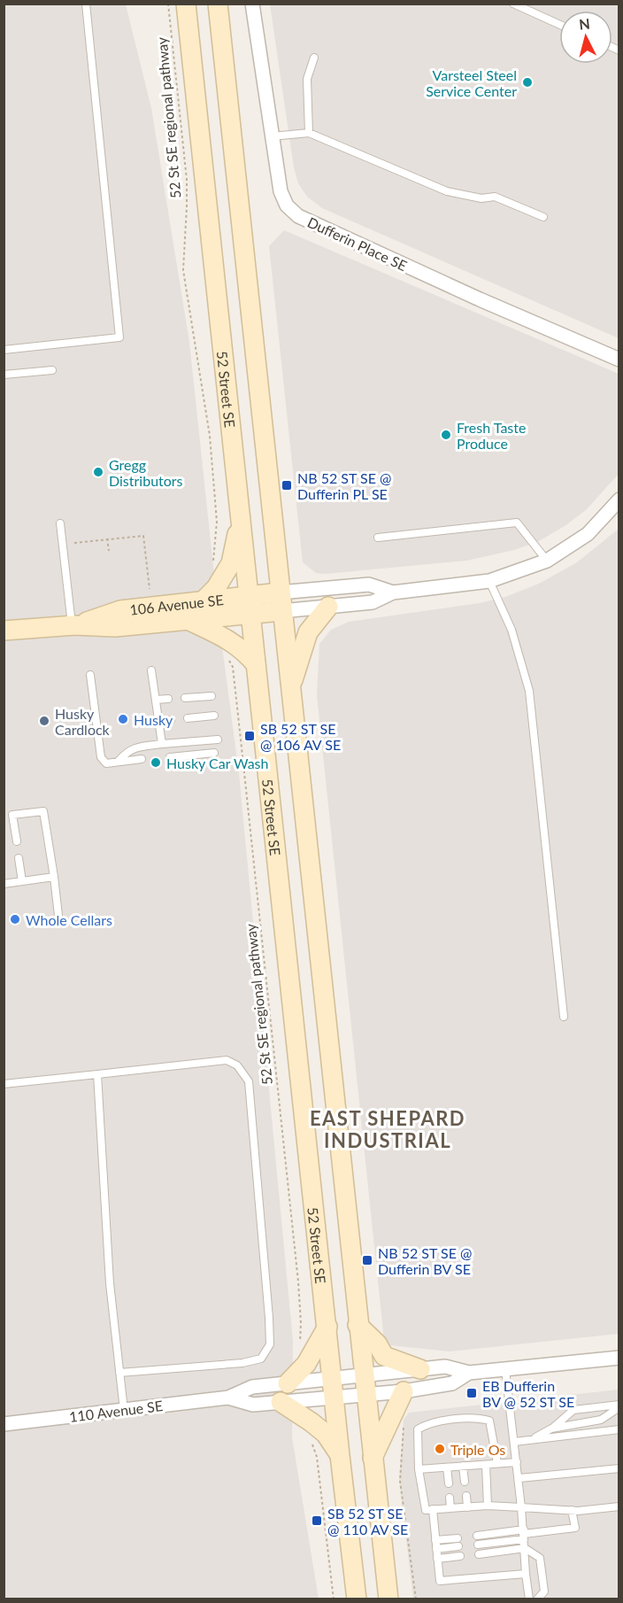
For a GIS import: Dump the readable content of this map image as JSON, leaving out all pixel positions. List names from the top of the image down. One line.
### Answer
{"streets":{"main road":["52 Street SE","106 Avenue SE"],"street":["Dufferin Place SE","110 Avenue SE"],"path":["52 St SE regional pathway"]},"crossings":[["52 Street SE","106 Avenue SE"],["52 Street SE","110 Avenue SE"]],"districts":["EAST SHEPARD INDUSTRIAL"],"places":{"other":["Varsteel Steel Service Center","Fresh Taste Produce","Gregg Distributors","Husky","Husky Cardlock","Husky Car Wash","Whole Cellars","Triple Os"],"transit":["NB 52 ST SE @ Dufferin PL SE","SB 52 ST SE @ 106 AV SE","NB 52 ST SE @ Dufferin BV SE","EB Dufferin BV @ 52 ST SE","SB 52 ST SE @ 110 AV SE"]},"north":"top"}
